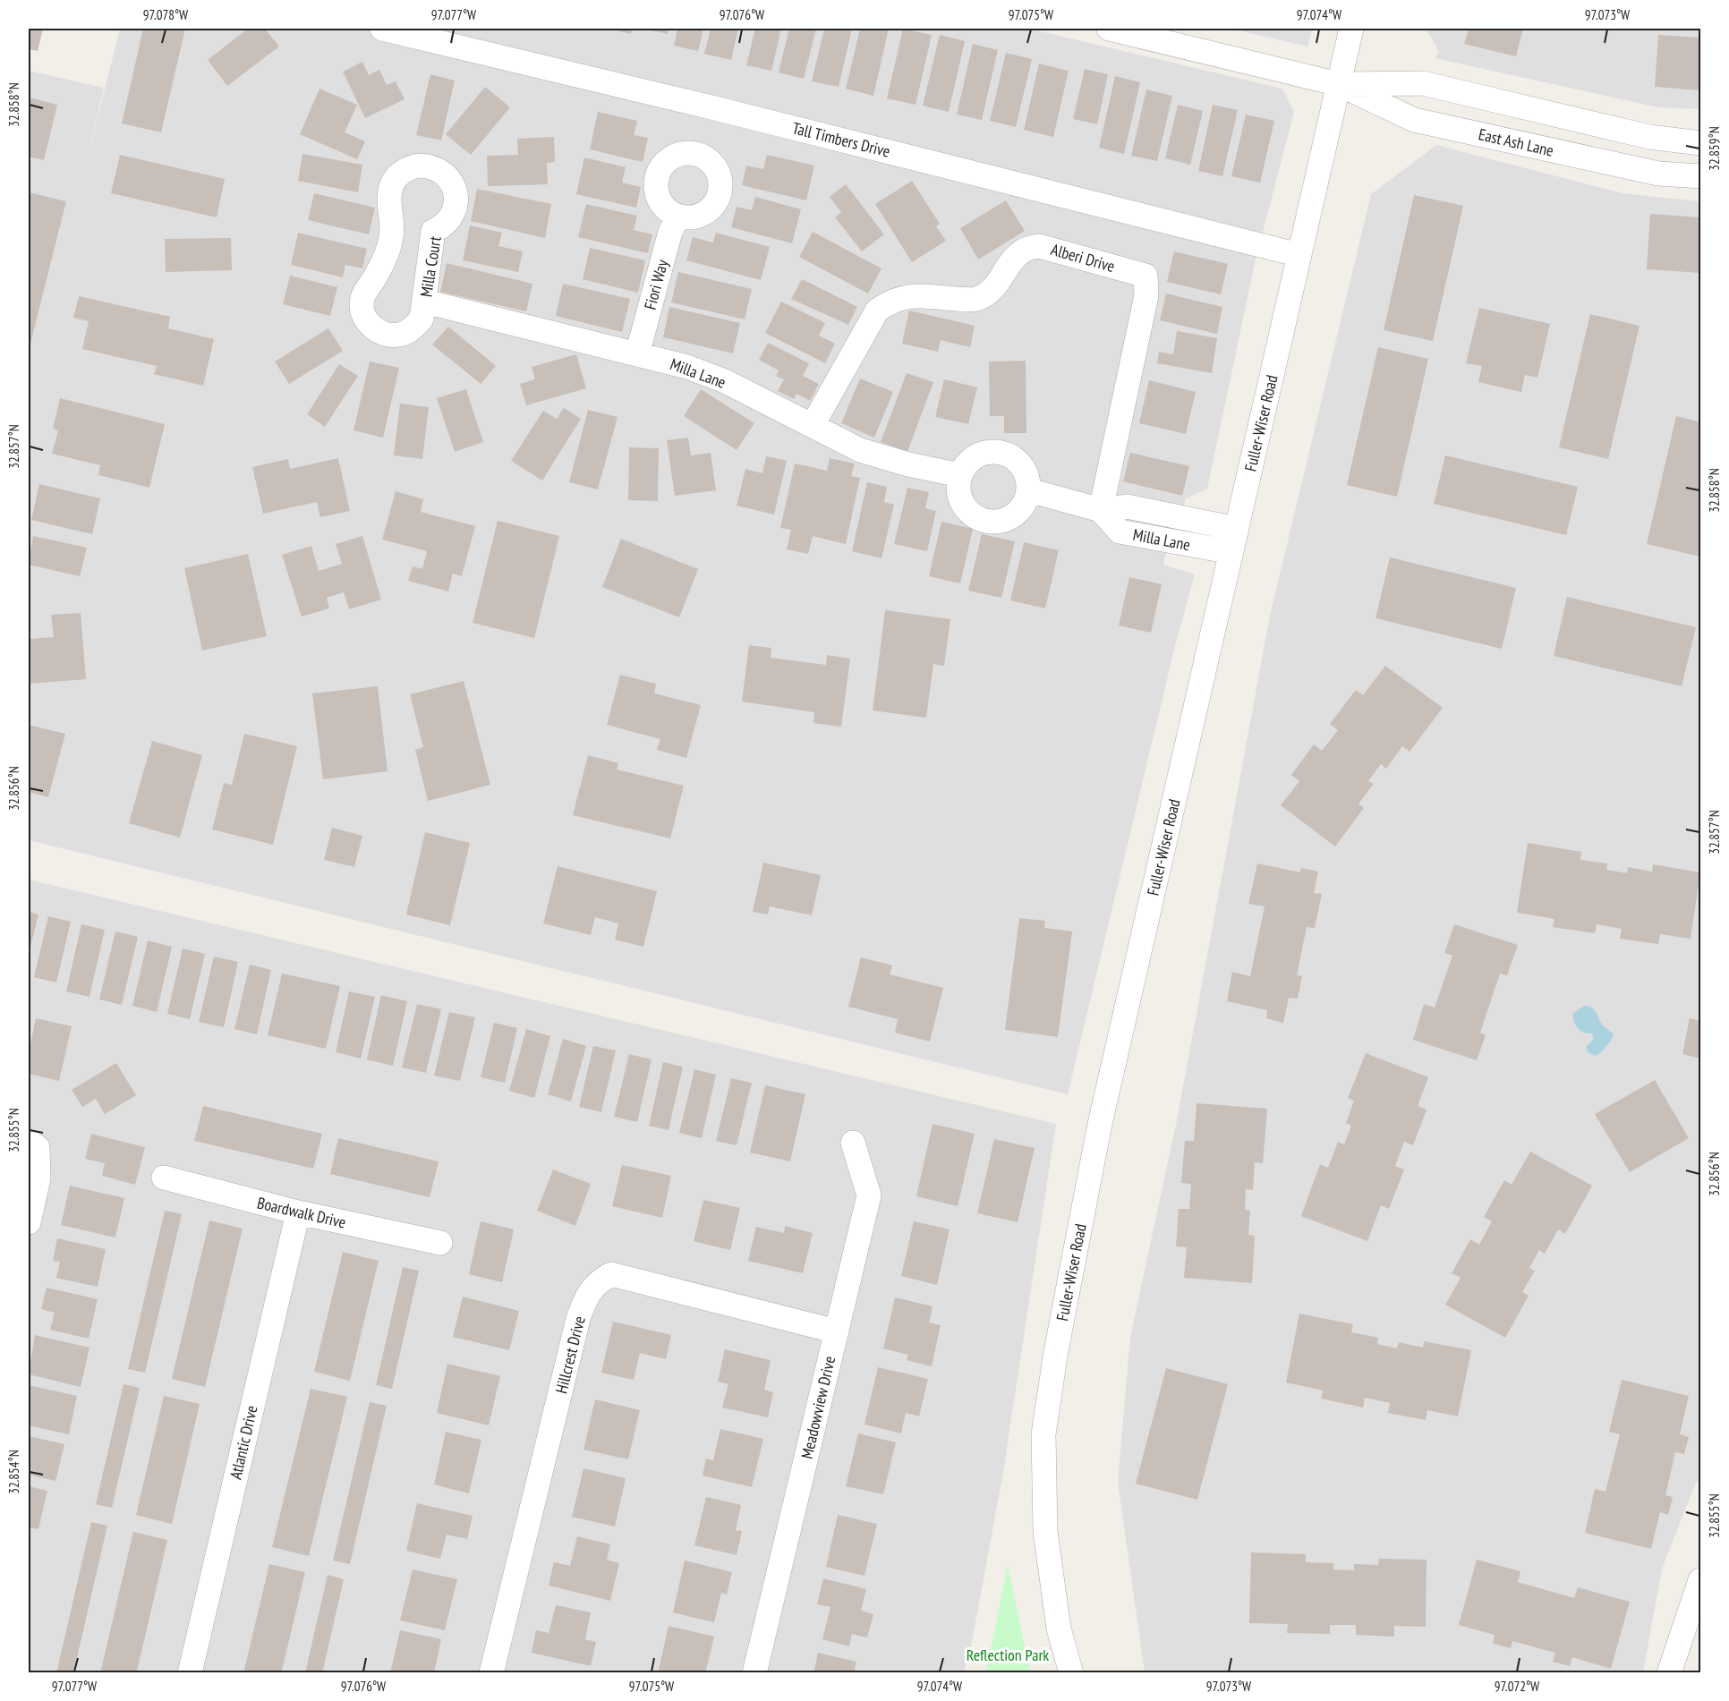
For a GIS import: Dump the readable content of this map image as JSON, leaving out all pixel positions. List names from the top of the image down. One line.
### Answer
{"streets":{"street":["Tall Timbers Drive","East Ash Lane","Alberi Drive","Milla Court","Fiori Way","Milla Lane","Fuller-Wiser Road","Boardwalk Drive","Hillcrest Drive","Meadowview Drive","Atlantic Drive"]},"crossings":[["Tall Timbers Drive","Fuller-Wiser Road"],["East Ash Lane","Fuller-Wiser Road"],["Alberi Drive","Milla Lane"],["Milla Court","Milla Lane"],["Fiori Way","Milla Lane"],["Milla Lane","Fuller-Wiser Road"],["Boardwalk Drive","Atlantic Drive"],["Hillcrest Drive","Meadowview Drive"]],"parks":["Reflection Park"],"coordinates":["97.078°W","97.077°W","97.076°W","97.075°W","97.074°W","97.073°W","32.858°N","32.859°N","32.857°N","32.856°N","32.855°N","32.854°N","97.072°W"]}
